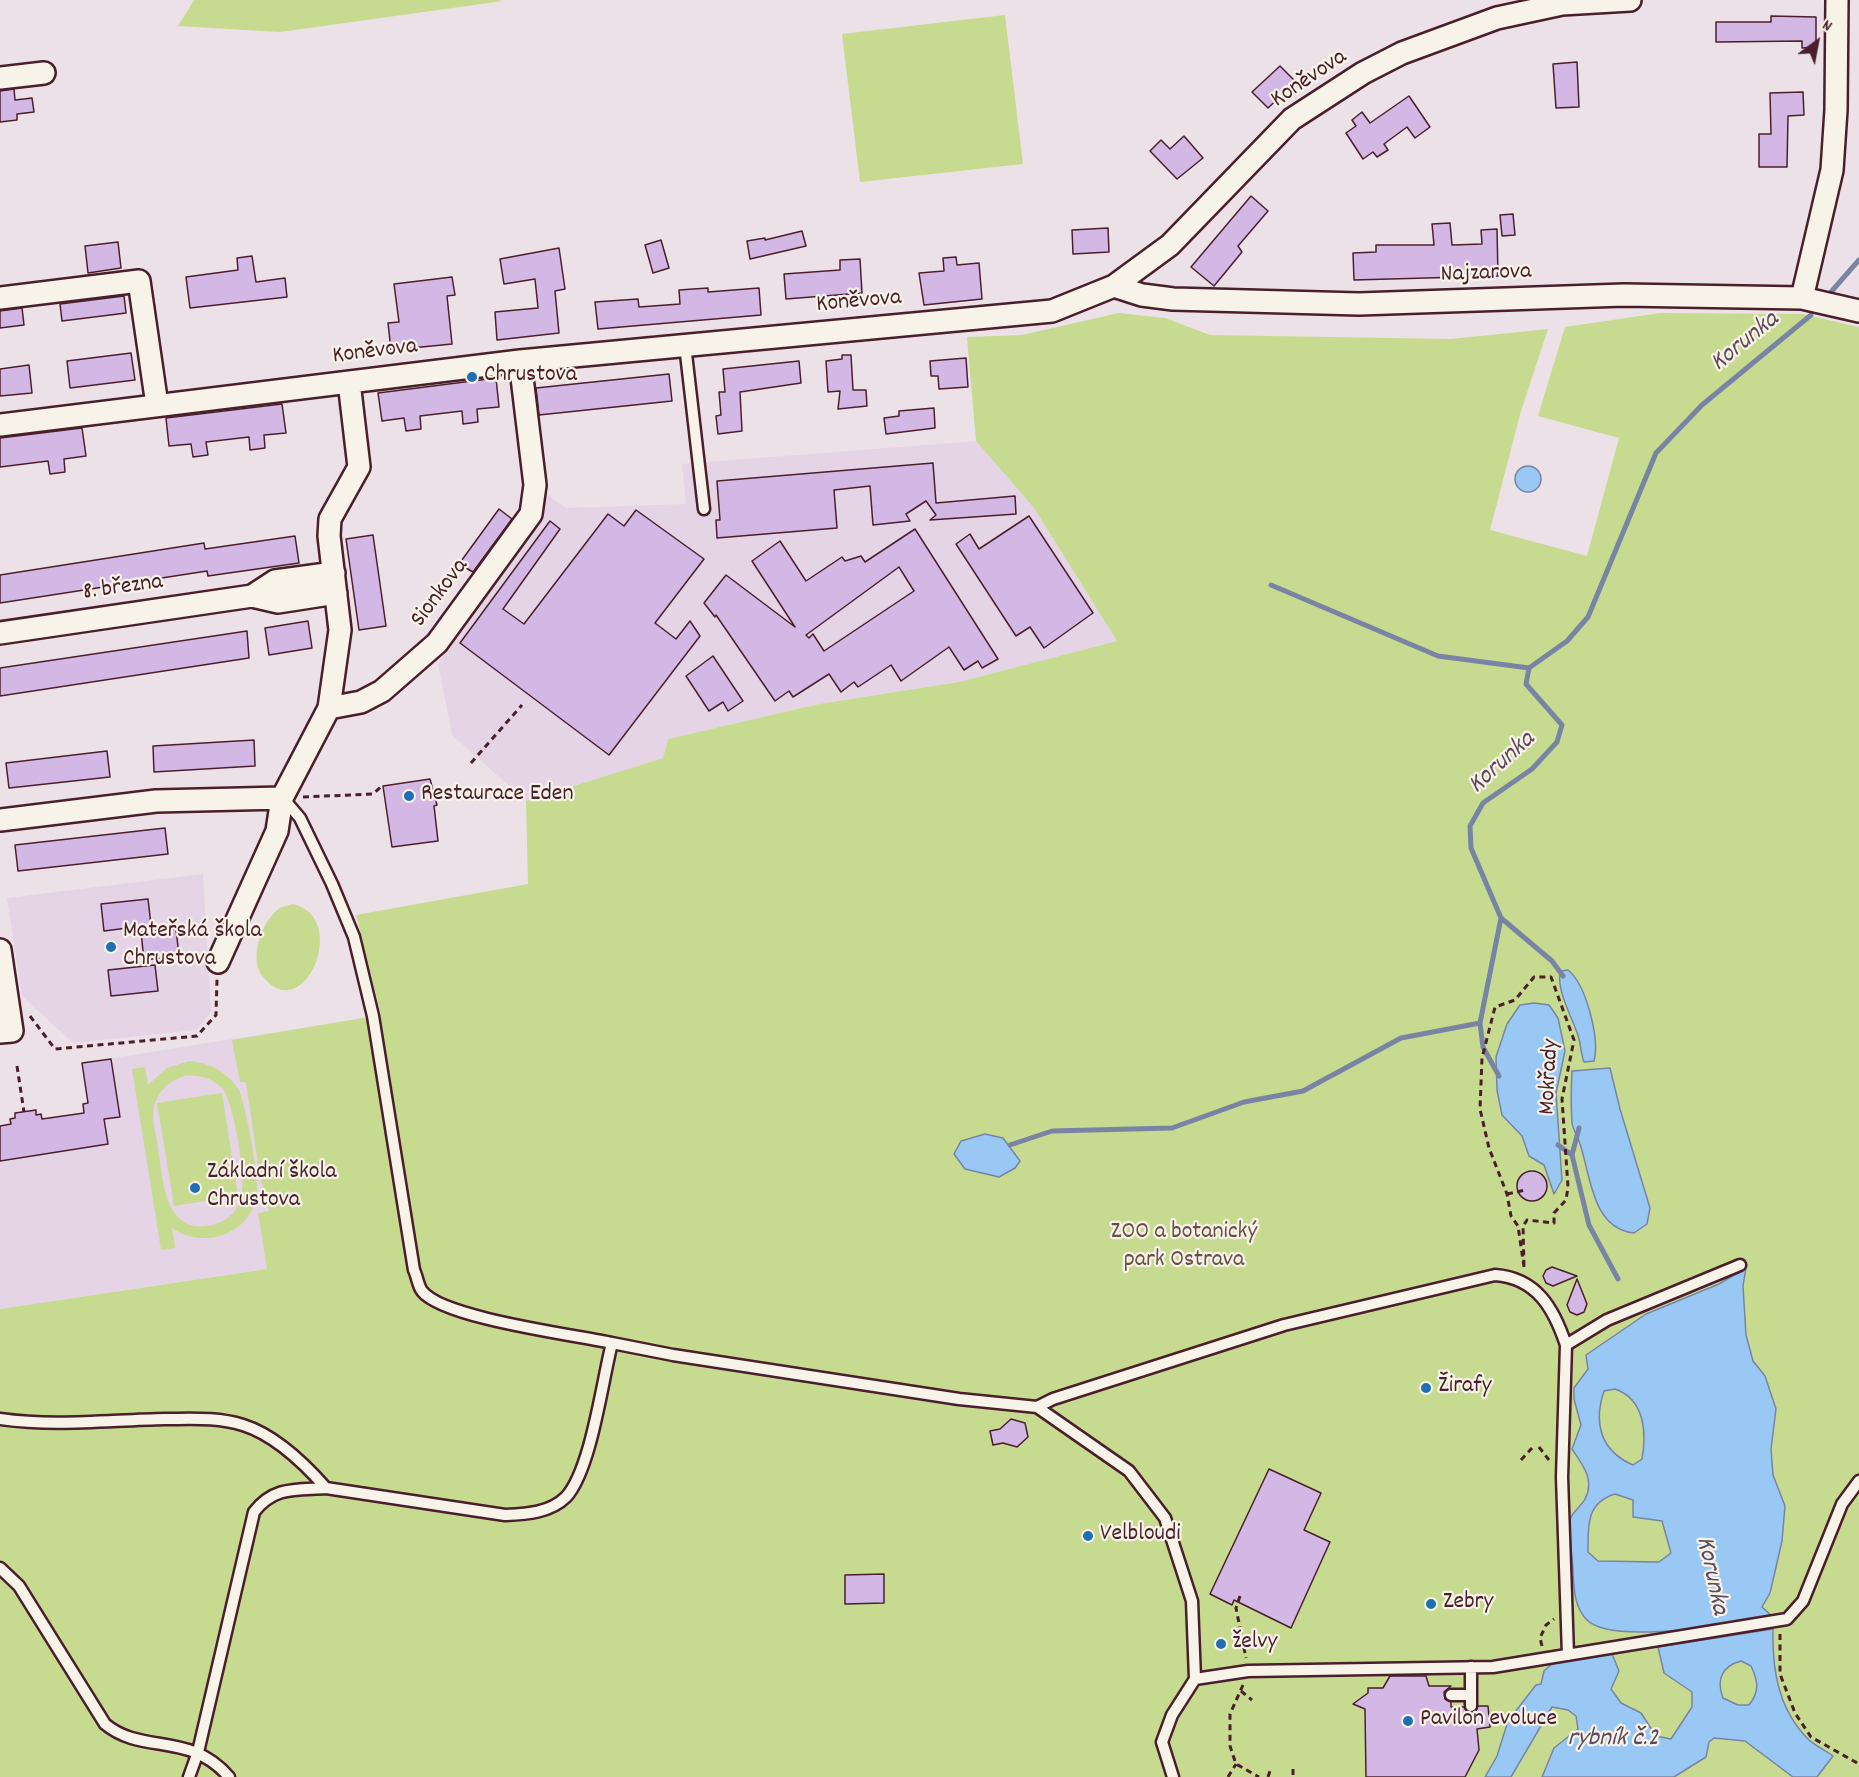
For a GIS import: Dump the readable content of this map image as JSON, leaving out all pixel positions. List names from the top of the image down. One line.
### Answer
{"streets":{"street":["Koněvova","Najzarova","8. března","Sionkova"],"path":["Mokřady"]},"crossings":[["Koněvova","Najzarova"],["Koněvova","Sionkova"]],"water":["Korunka","rybník č.2"],"parks":["ZOO a botanický park Ostrava"],"places":["Chrustova","Restaurace Eden","Mateřská škola Chrustova","Základní škola Chrustova","Žirafy","Velbloudi","Zebry","želvy","Pavilon evoluce"],"north":"top right"}
